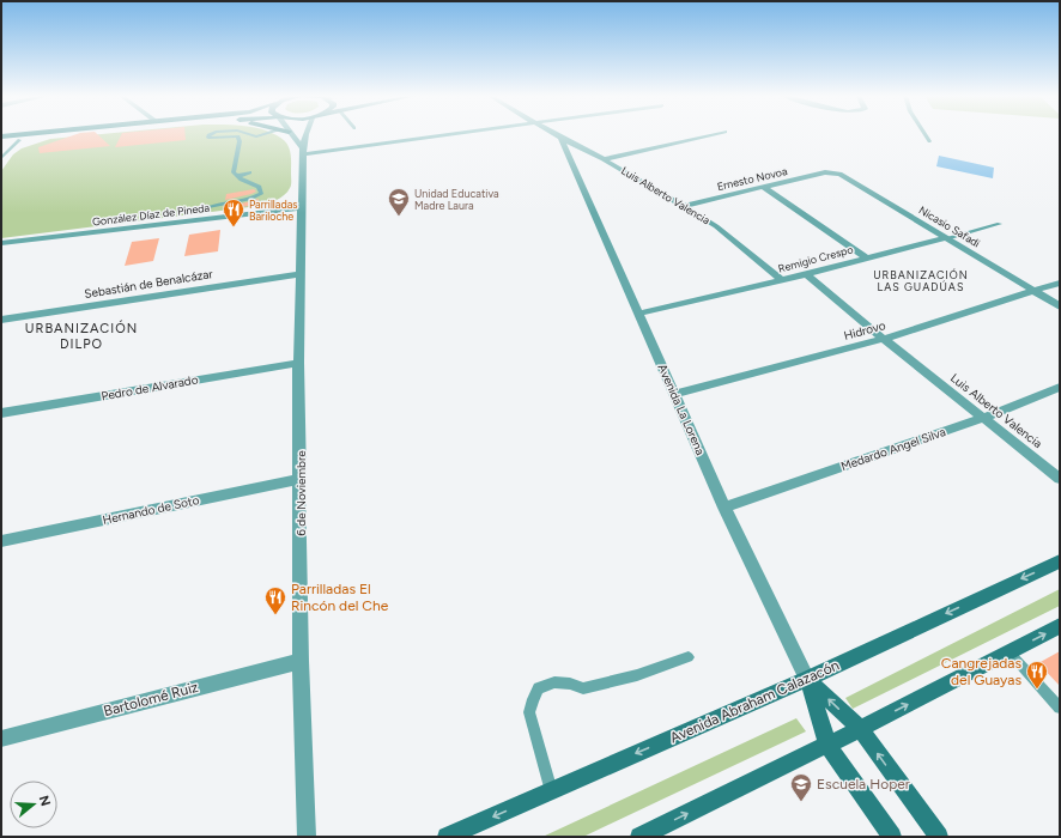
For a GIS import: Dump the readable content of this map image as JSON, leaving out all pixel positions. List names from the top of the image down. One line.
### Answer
{"streets":{"main road":["Avenida La Lorena","Avenida Abraham Calazacón"],"street":["Ernesto Novoa","Luis Alberto Valencia","González Díaz de Pineda","Nicasio Safadi","Remigio Crespo","Sebastián de Benalcázar","Hidrovo","Pedro de Alvarado","Medardo Angel Silva","6 de Noviembre","Hernando de Soto","Bartolomé Ruiz"]},"crossings":[["Ernesto Novoa","Luis Alberto Valencia"],["Ernesto Novoa","Nicasio Safadi"],["Luis Alberto Valencia","Remigio Crespo"],["Luis Alberto Valencia","Hidrovo"],["Luis Alberto Valencia","Avenida La Lorena"],["Luis Alberto Valencia","Medardo Angel Silva"],["González Díaz de Pineda","6 de Noviembre"],["Nicasio Safadi","Remigio Crespo"],["Nicasio Safadi","Hidrovo"],["Remigio Crespo","Avenida La Lorena"],["Sebastián de Benalcázar","6 de Noviembre"],["Hidrovo","Avenida La Lorena"],["Pedro de Alvarado","6 de Noviembre"],["Avenida La Lorena","Medardo Angel Silva"],["Avenida La Lorena","Avenida Abraham Calazacón"],["6 de Noviembre","Hernando de Soto"],["6 de Noviembre","Bartolomé Ruiz"]],"districts":["URBANIZACIÓN LAS GUADÚAS","URBANIZACIÓN DILPO"],"places":{"school or university":["Unidad Educativa Madre Laura","Escuela Hoper"],"restaurant":["Parrilladas Bariloche","Parrilladas El Rincón del Che","Cangrejadas del Guayas"]},"north":"right"}
